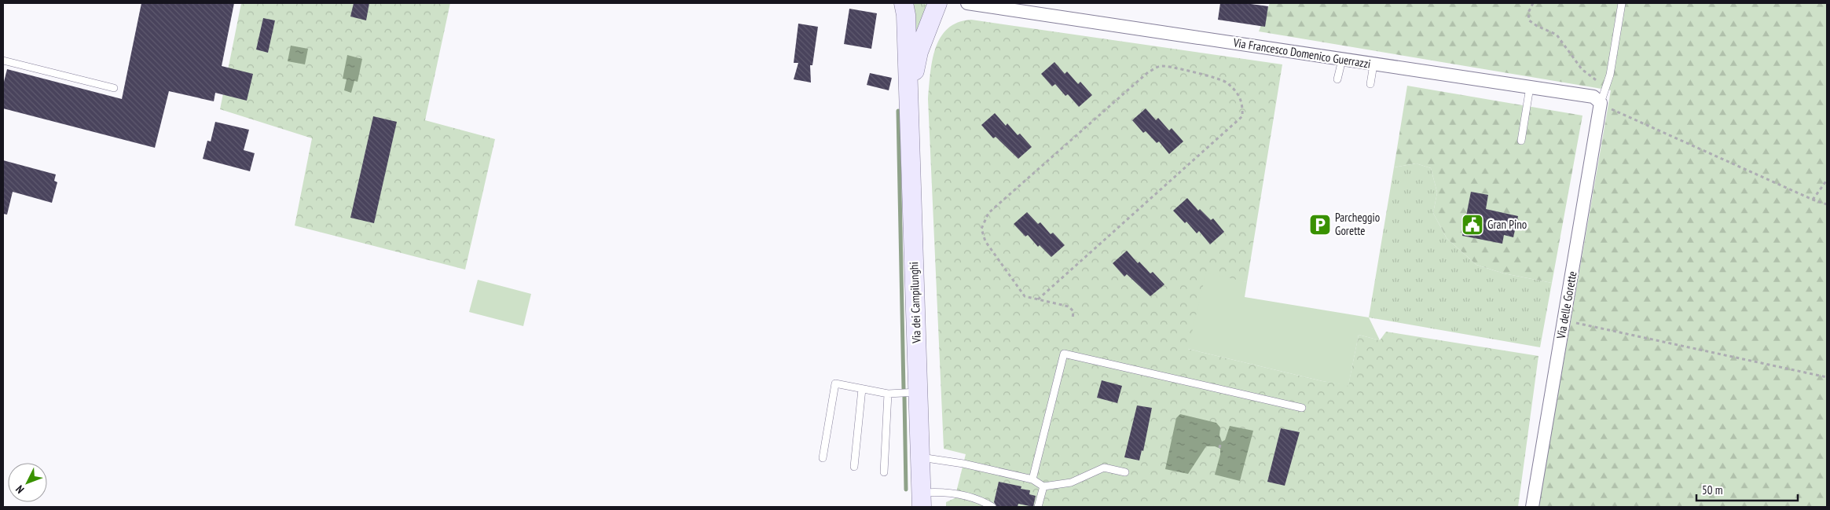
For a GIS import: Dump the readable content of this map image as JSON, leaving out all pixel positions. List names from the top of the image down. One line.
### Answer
{"streets":{"street":["Via Francesco Domenico Guerrazzi","Via dei Campilunghi","Via delle Gorette"]},"crossings":[["Via Francesco Domenico Guerrazzi","Via delle Gorette"]],"places":{"parking":["Parcheggio Gorette"],"public building":["Gran Pino"]},"scale_bar":"50 m","north":"bottom left"}
